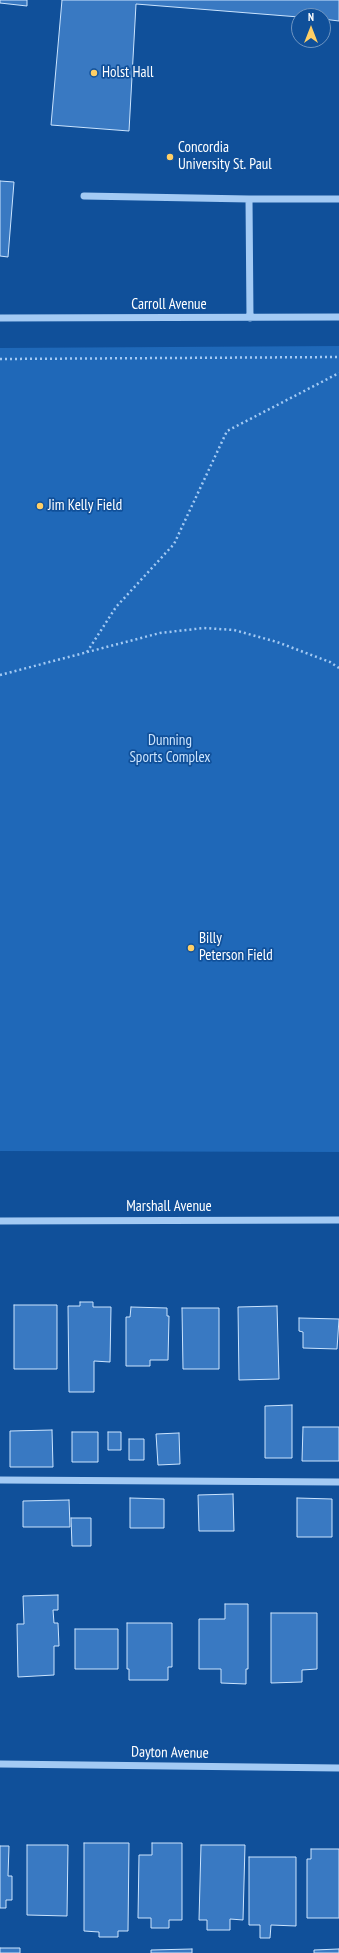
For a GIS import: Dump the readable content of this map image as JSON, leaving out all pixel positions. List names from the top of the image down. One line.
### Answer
{"streets":{"street":["Carroll Avenue","Marshall Avenue","Dayton Avenue"]},"parks":["Dunning Sports Complex"],"places":["Holst Hall","Concordia University St. Paul","Jim Kelly Field","Billy Peterson Field"],"north":"top"}
